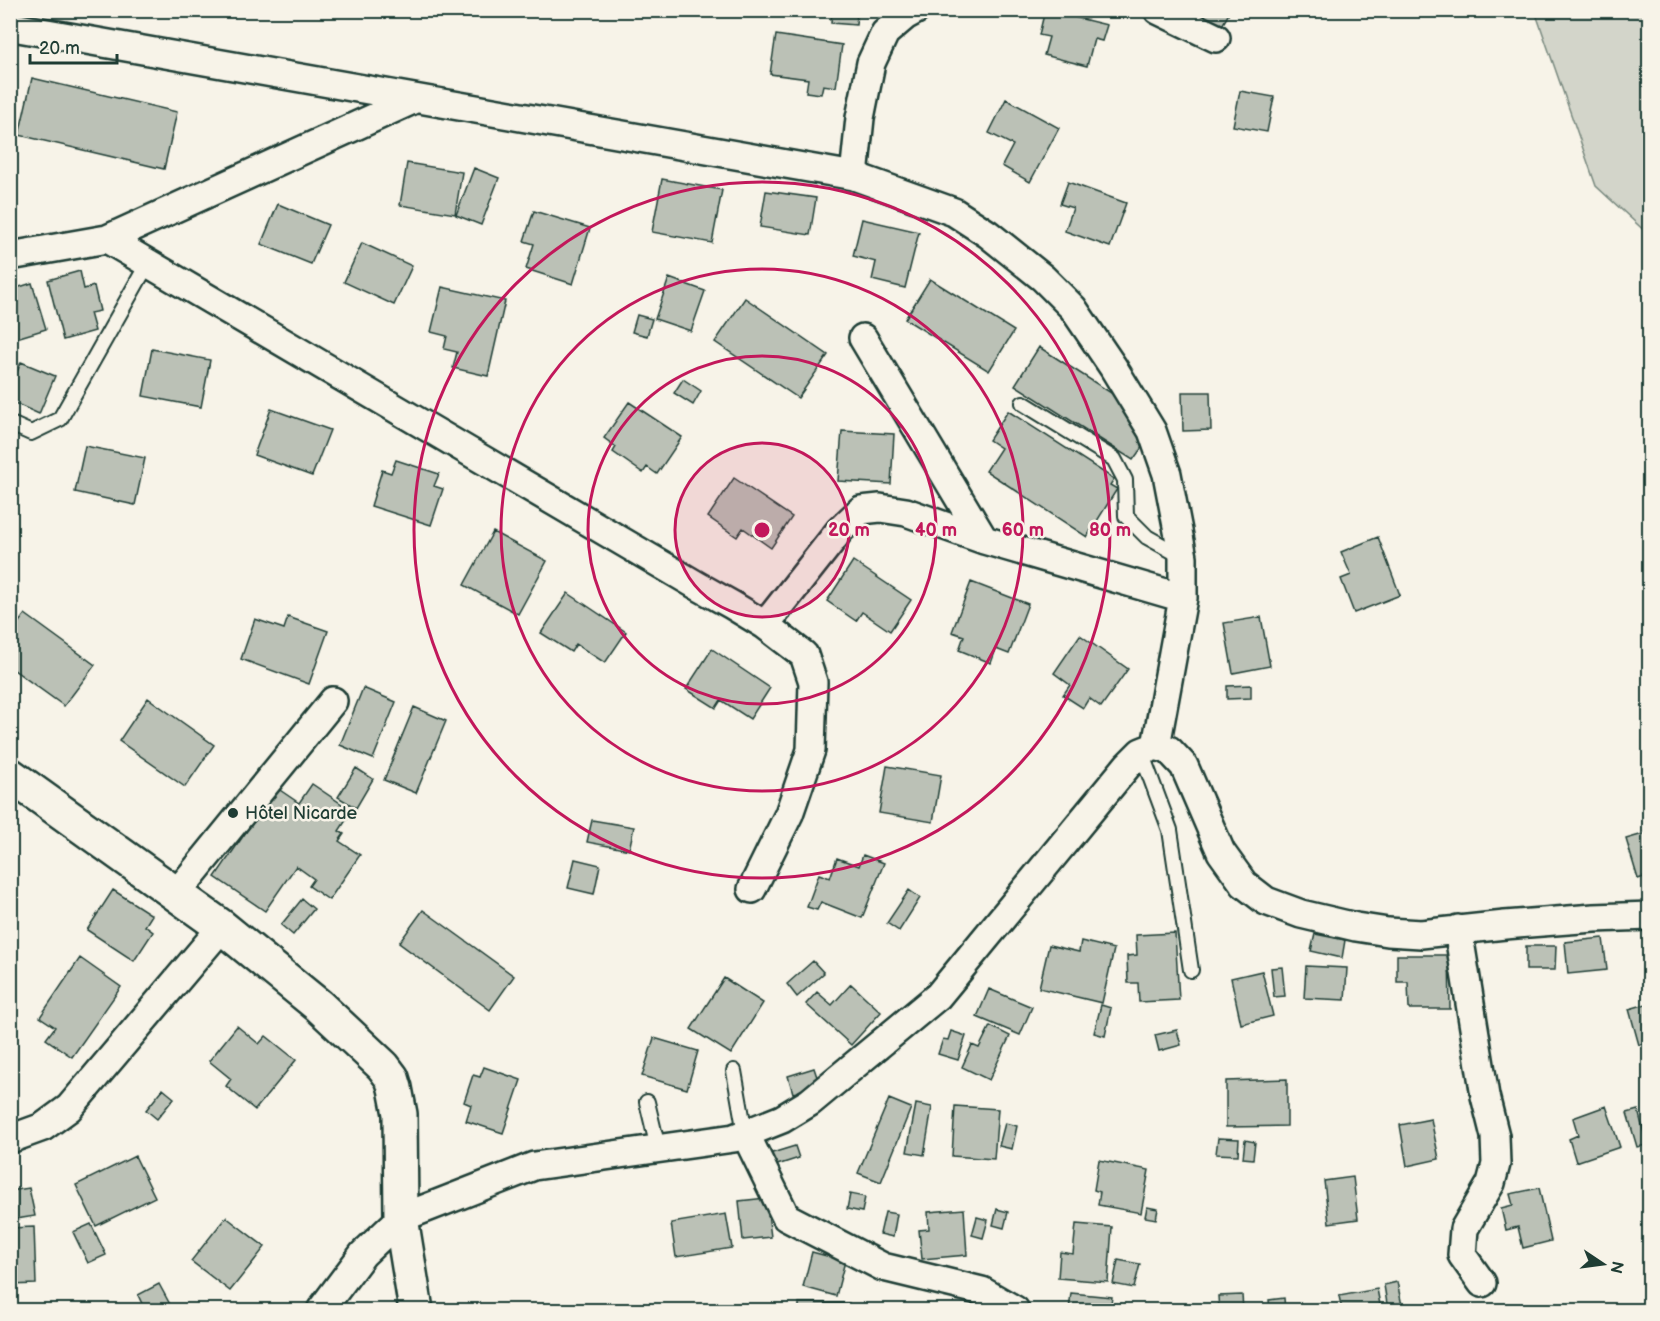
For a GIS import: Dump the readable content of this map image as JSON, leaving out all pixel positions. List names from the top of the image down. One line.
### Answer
{"places":["Hôtel Nicarde"],"scale_bar":"20 m","north":"right","rings":["20 m","40 m","60 m","80 m"]}
